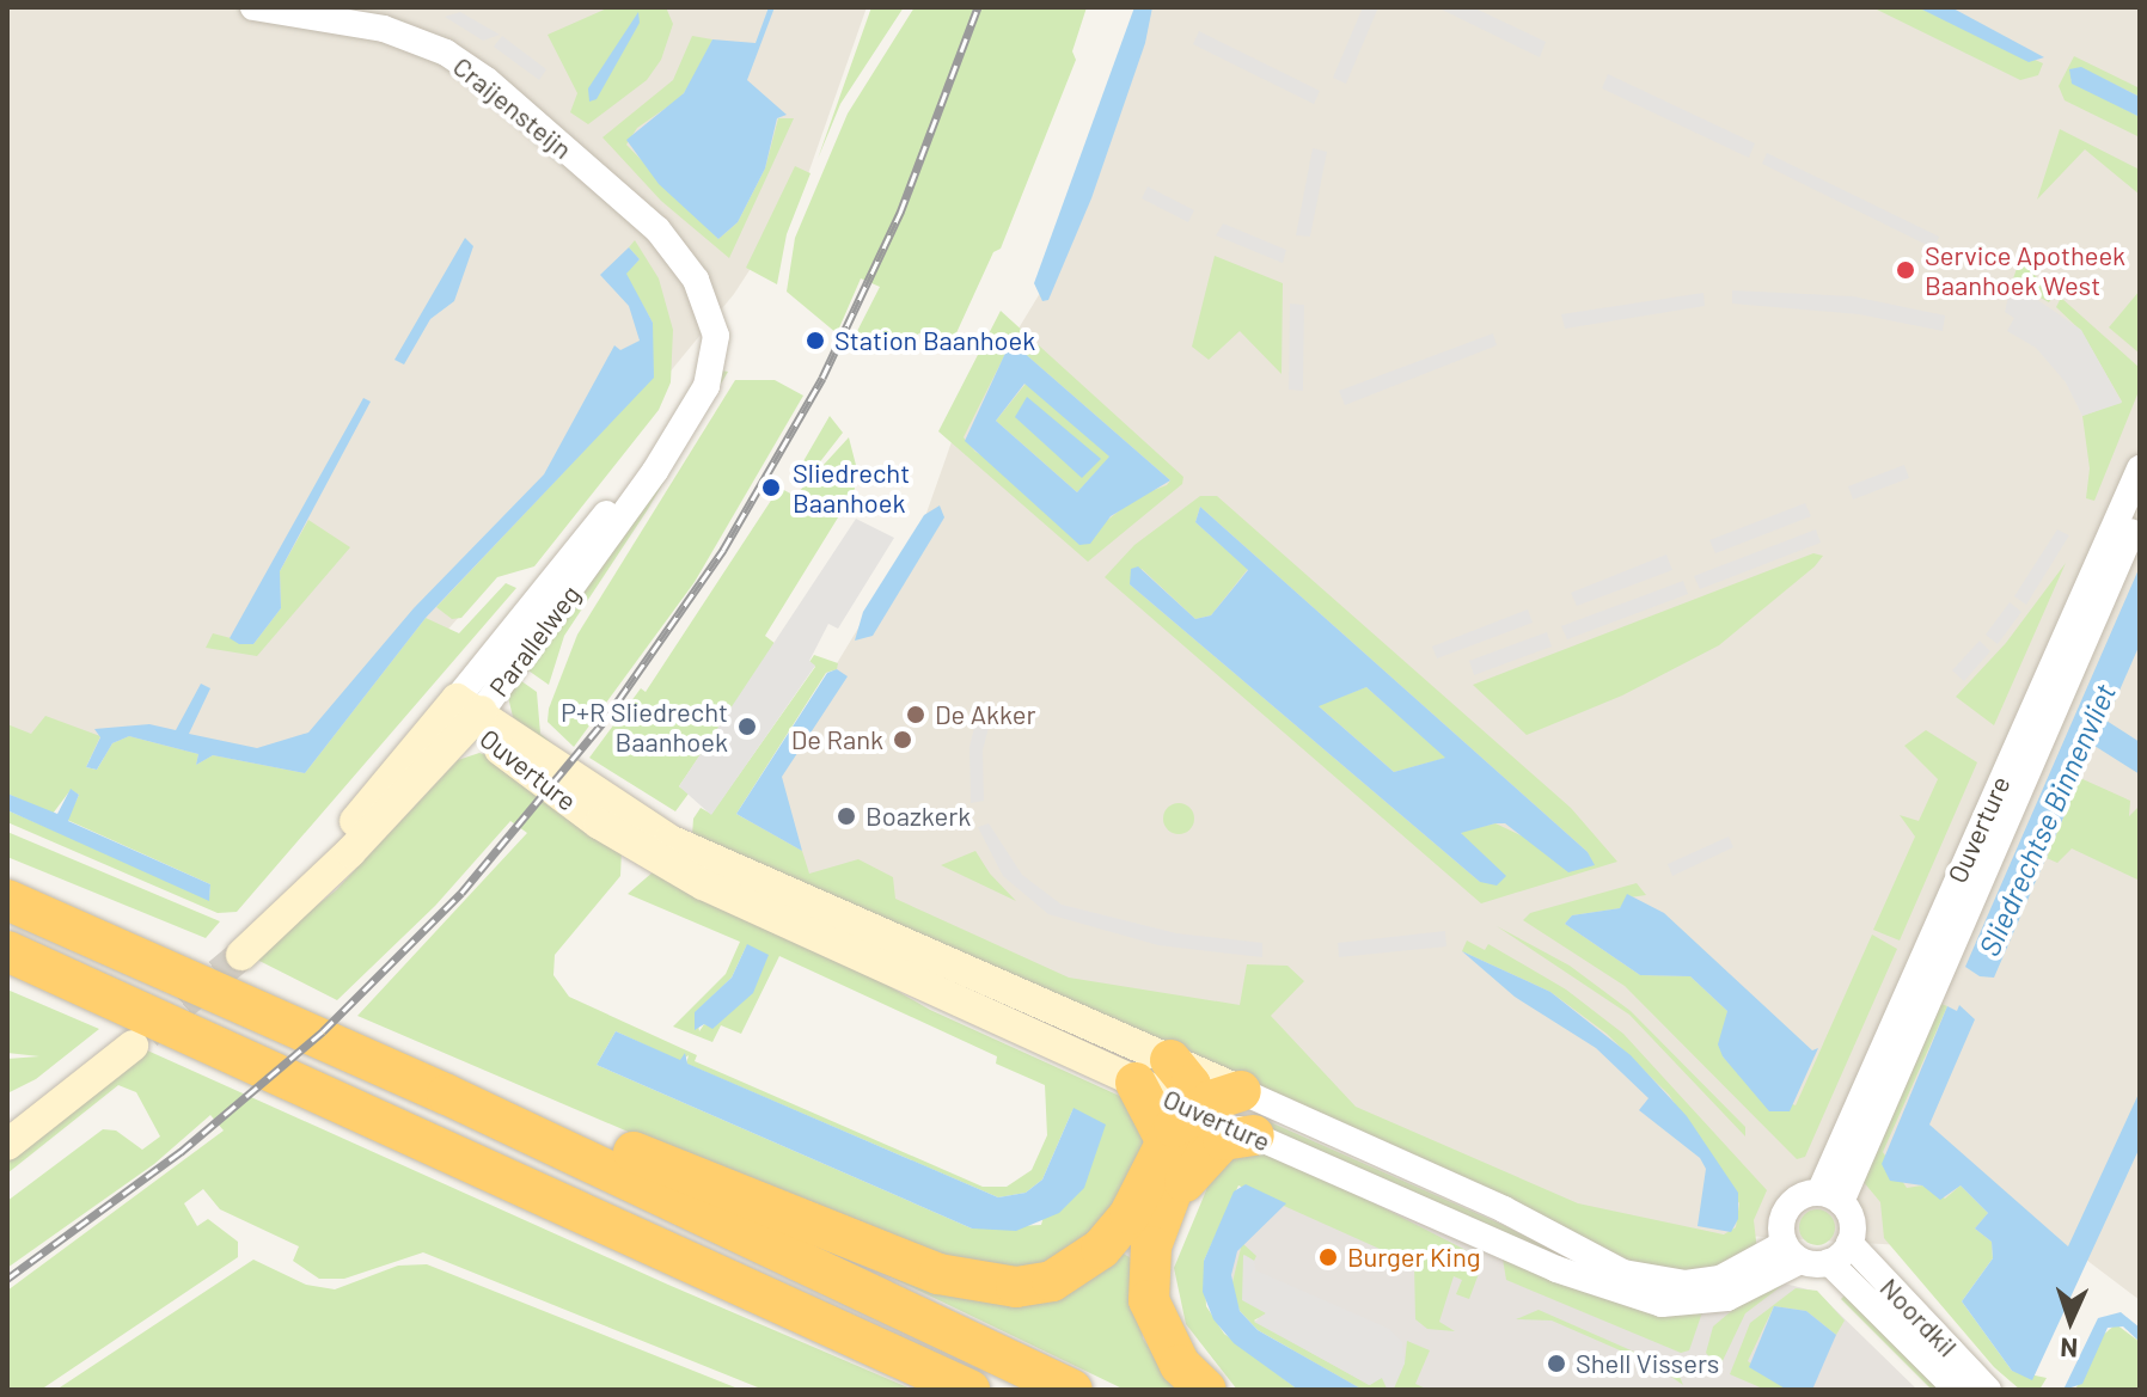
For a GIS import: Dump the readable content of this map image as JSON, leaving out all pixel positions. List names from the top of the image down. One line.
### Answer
{"streets":{"main road":["Parallelweg","Ouverture"],"street":["Craijensteijn","Noordkil"]},"crossings":[["Craijensteijn","Parallelweg"],["Parallelweg","Ouverture"],["Ouverture","Noordkil"]],"water":["Sliedrechtse Binnenvliet"],"places":["Service Apotheek Baanhoek West","Station Baanhoek","Sliedrecht Baanhoek","De Akker","P+R Sliedrecht Baanhoek","De Rank","Boazkerk","Burger King","Shell Vissers"],"north":"bottom"}
